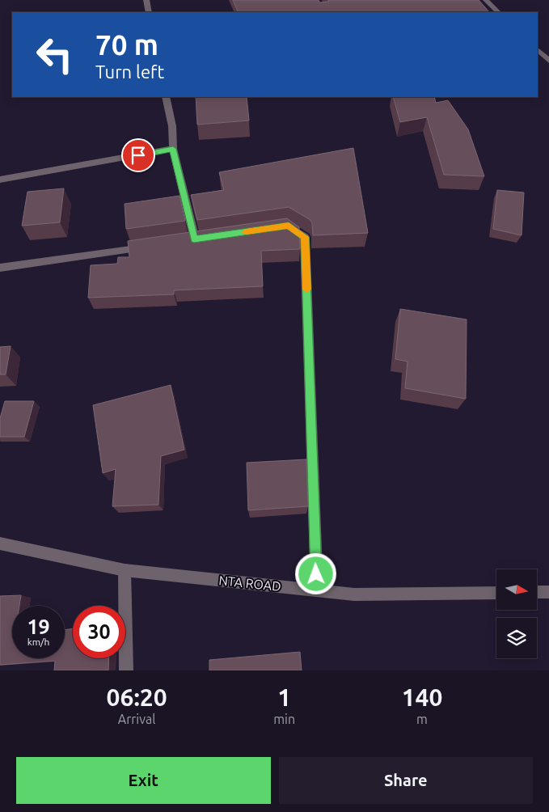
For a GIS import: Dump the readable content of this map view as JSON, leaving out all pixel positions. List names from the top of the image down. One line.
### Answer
{"streets":{"street":["NTA ROAD"]},"north":"right","page":{"turn":["70 m","Turn left"],"speed":"19 km/h","limit":"30","eta":["06:20","Arrival","1","min","140","m"],"buttons":["Exit","Share"]}}
